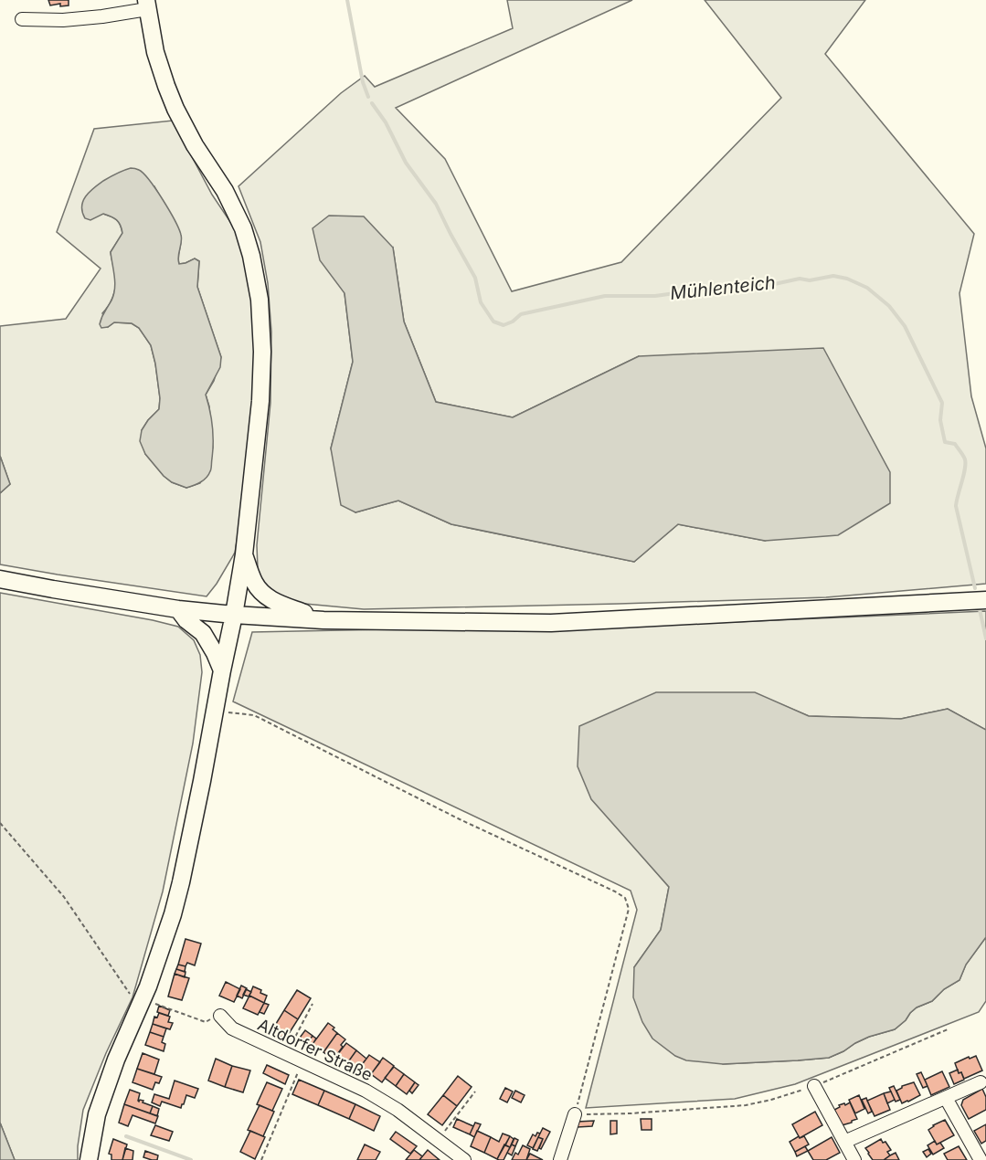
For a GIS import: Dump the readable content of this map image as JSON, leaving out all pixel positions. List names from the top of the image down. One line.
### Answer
{"streets":{"street":["Altdorfer Straße"]},"water":["Mühlenteich"]}
